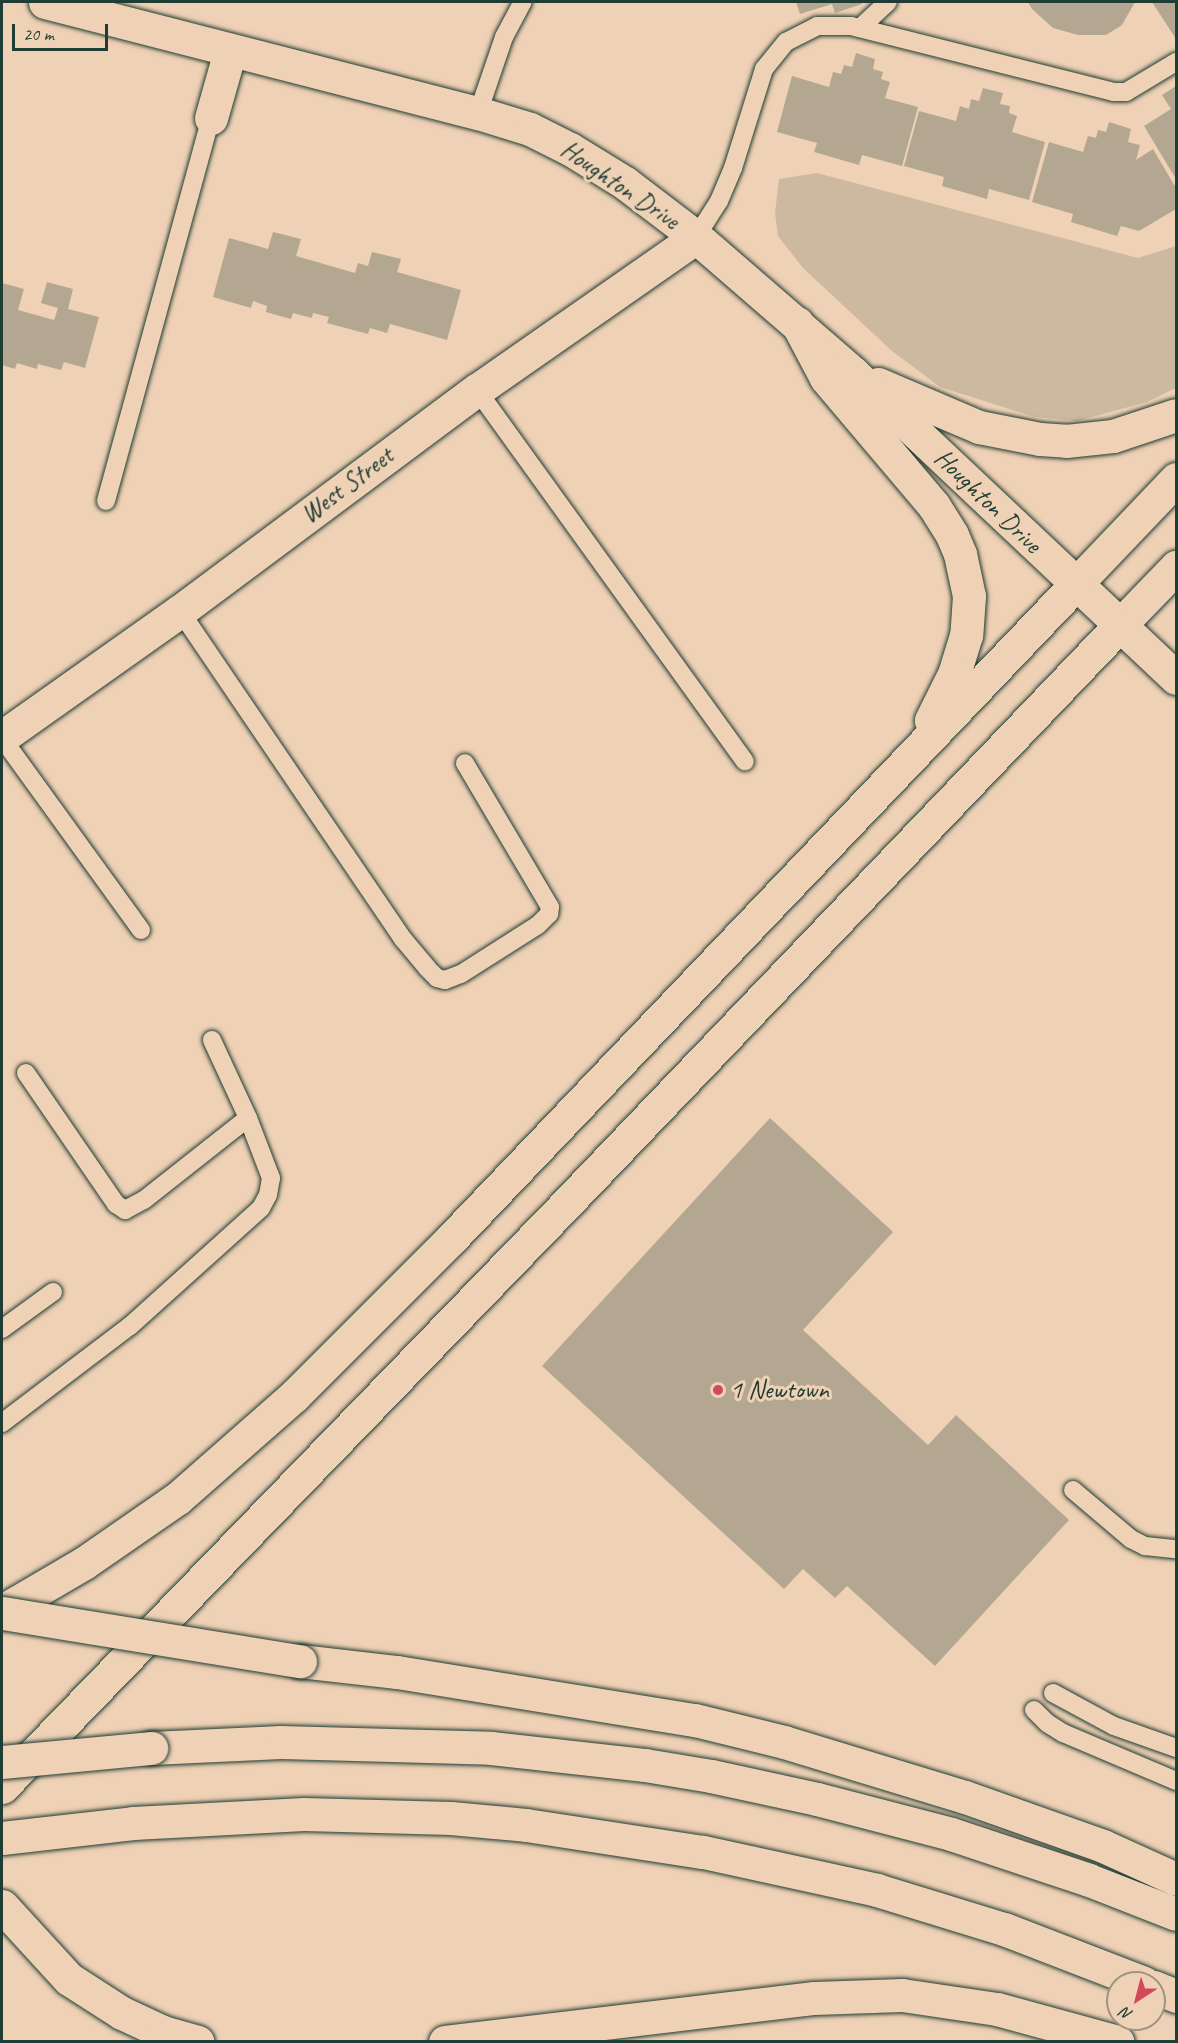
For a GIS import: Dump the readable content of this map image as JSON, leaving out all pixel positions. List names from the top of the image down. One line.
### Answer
{"streets":{"main road":["Houghton Drive","West Street"]},"crossings":[["Houghton Drive","West Street"]],"places":["1 Newtown"],"scale_bar":"20 m","north":"bottom left"}
